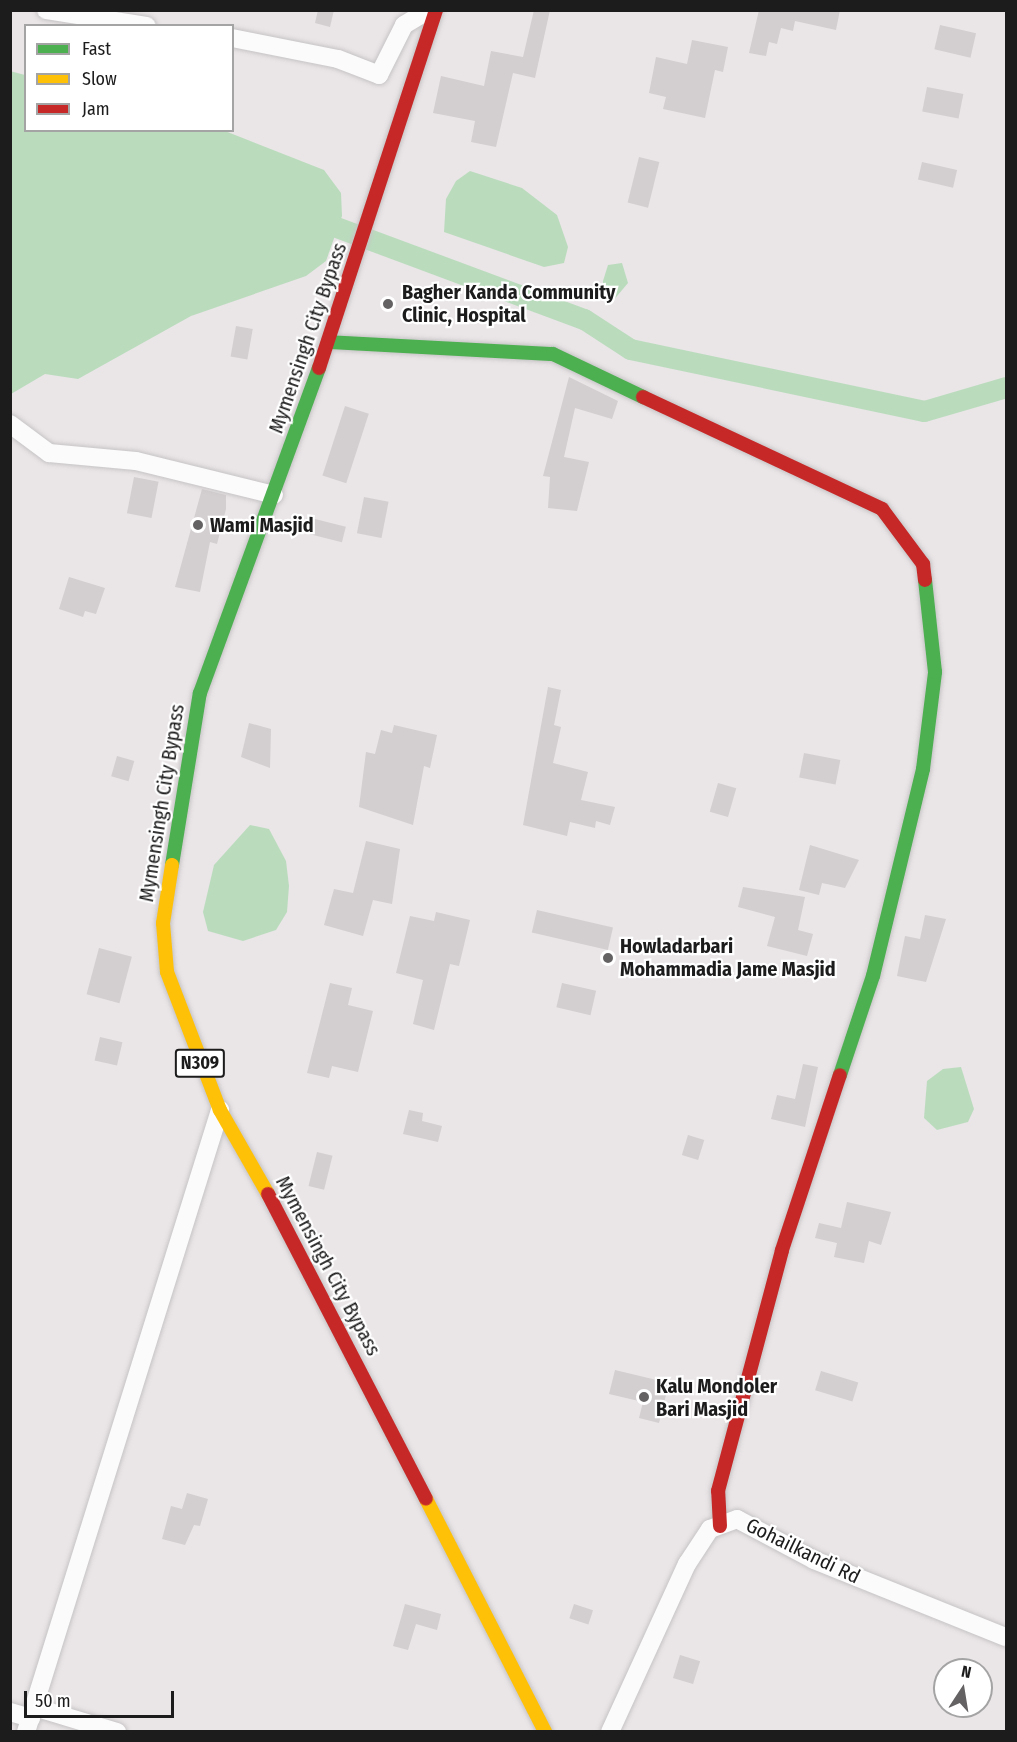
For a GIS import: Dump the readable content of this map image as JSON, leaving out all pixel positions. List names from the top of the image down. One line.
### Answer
{"streets":{"main road":["Mymensingh City Bypass","N309"],"street":["Gohailkandi Rd"]},"places":["Bagher Kanda Community Clinic, Hospital","Wami Masjid","Howladarbari Mohammadia Jame Masjid","Kalu Mondoler Bari Masjid"],"legend":["Fast","Slow","Jam"],"scale_bar":"50 m","north":"top"}
